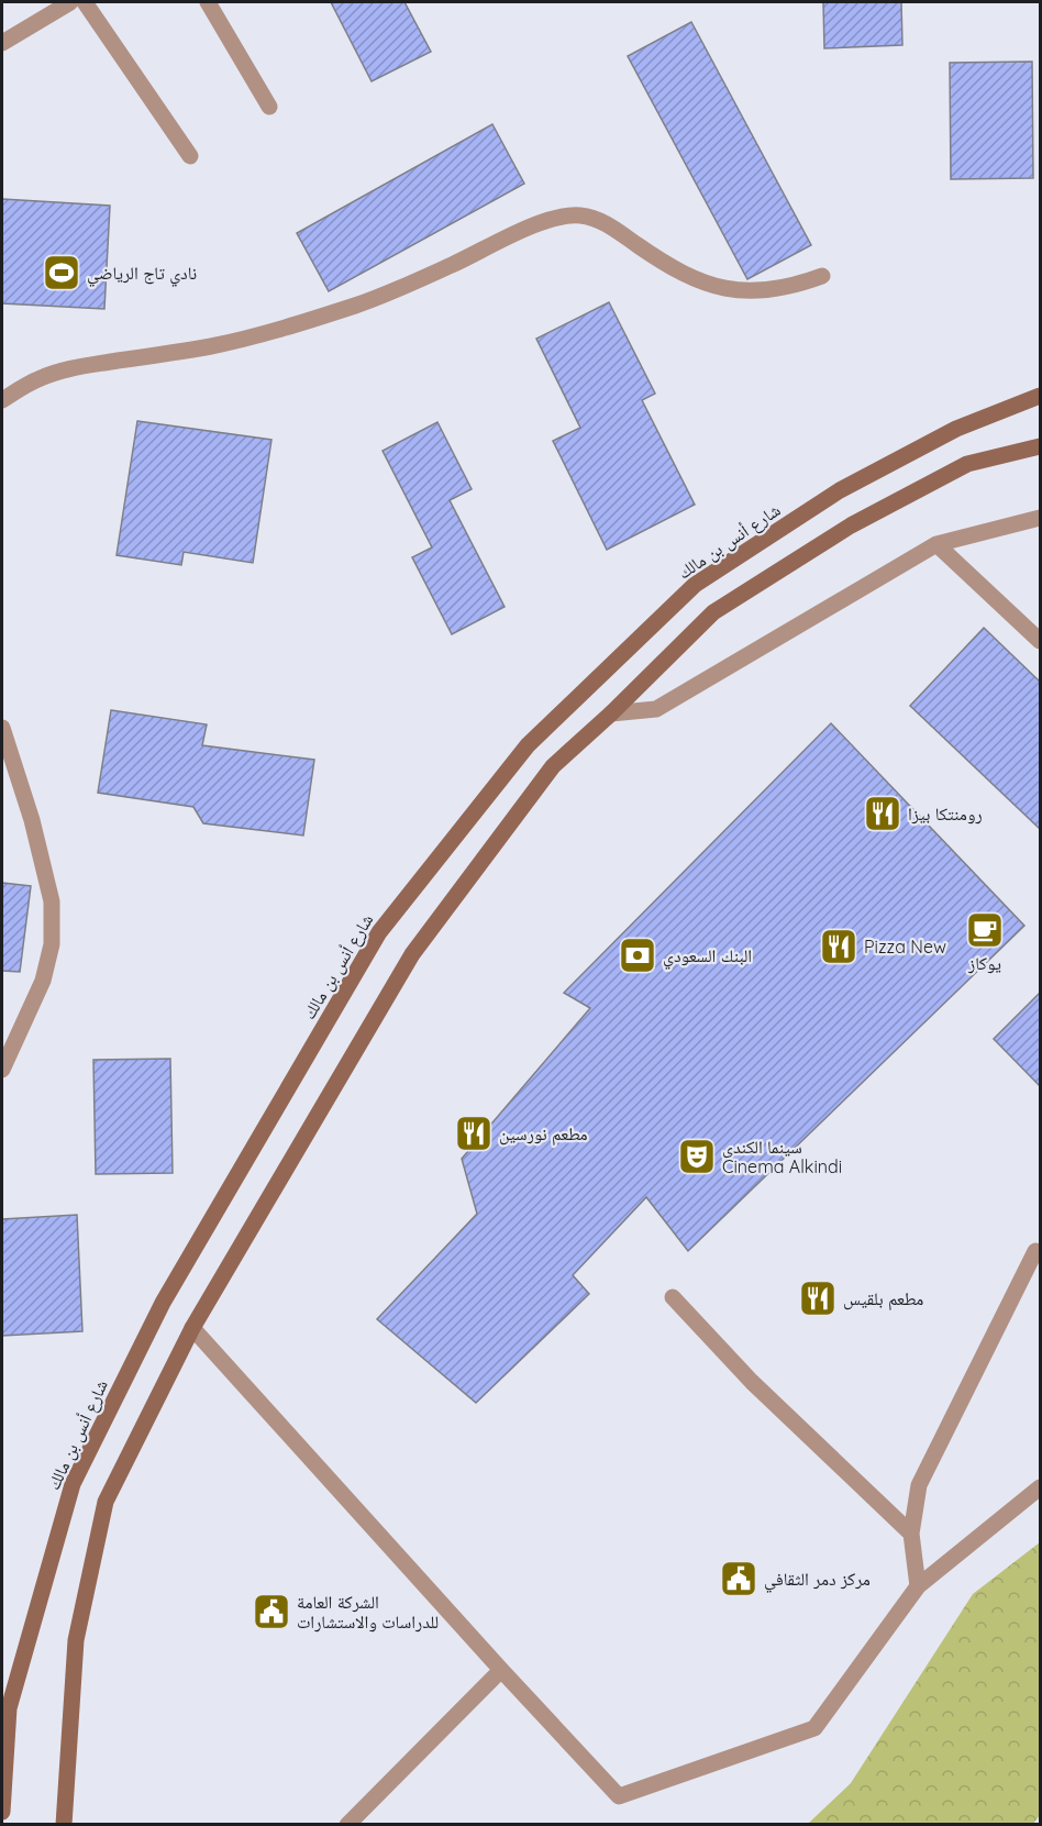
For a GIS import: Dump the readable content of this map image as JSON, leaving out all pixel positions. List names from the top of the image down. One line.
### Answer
{"streets":{"main road":["شارع أنس بن مالك"]},"places":{"sports":["نادي تاج الرياضي"],"restaurant":["رومنتكا بيزا","Pizza New","مطعم نورسين","مطعم بلقيس"],"cafe":["يوكاز"],"bank":["البنك السعودي"],"theatre":["سينما الكندي Cinema Alkindi"],"public building":["مركز دمر الثقافي","الشركة العامة للدراسات والاستشارات"]}}
